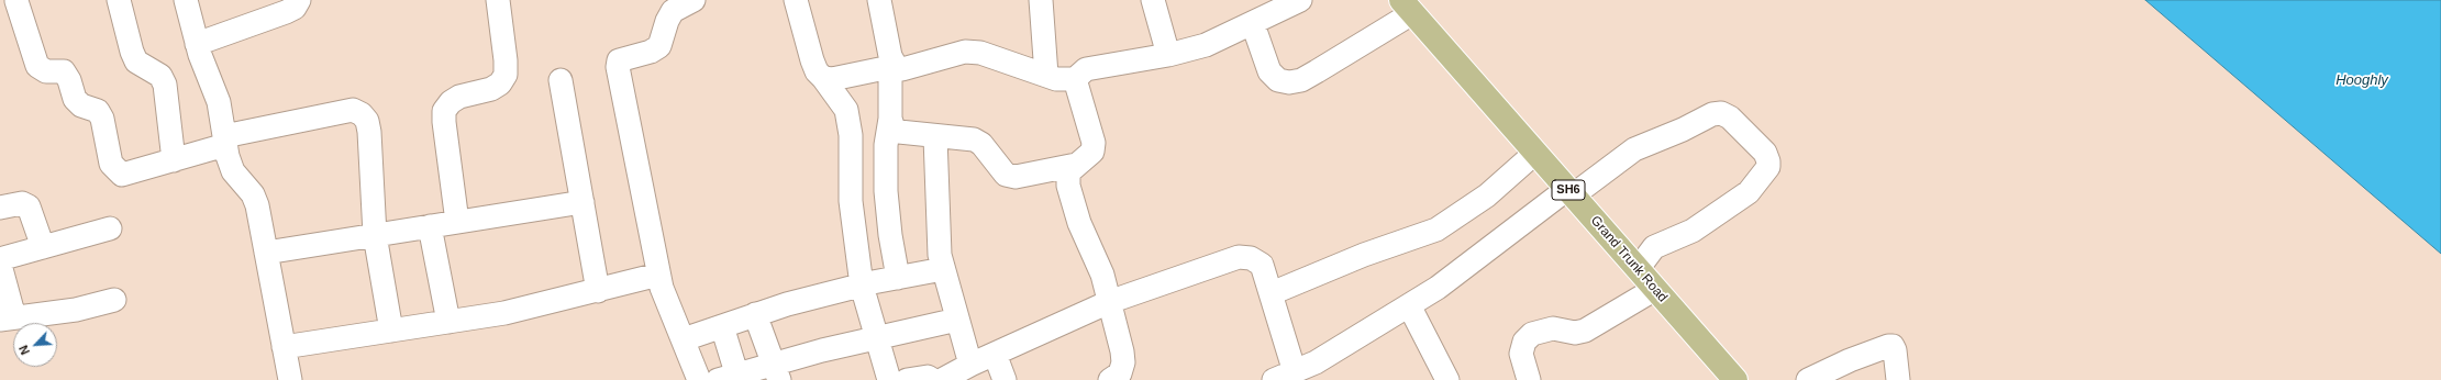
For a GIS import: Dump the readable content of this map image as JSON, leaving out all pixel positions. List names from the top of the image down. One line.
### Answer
{"streets":{"main road":["SH6","Grand Trunk Road"]},"water":["Hooghly"],"north":"bottom left"}
